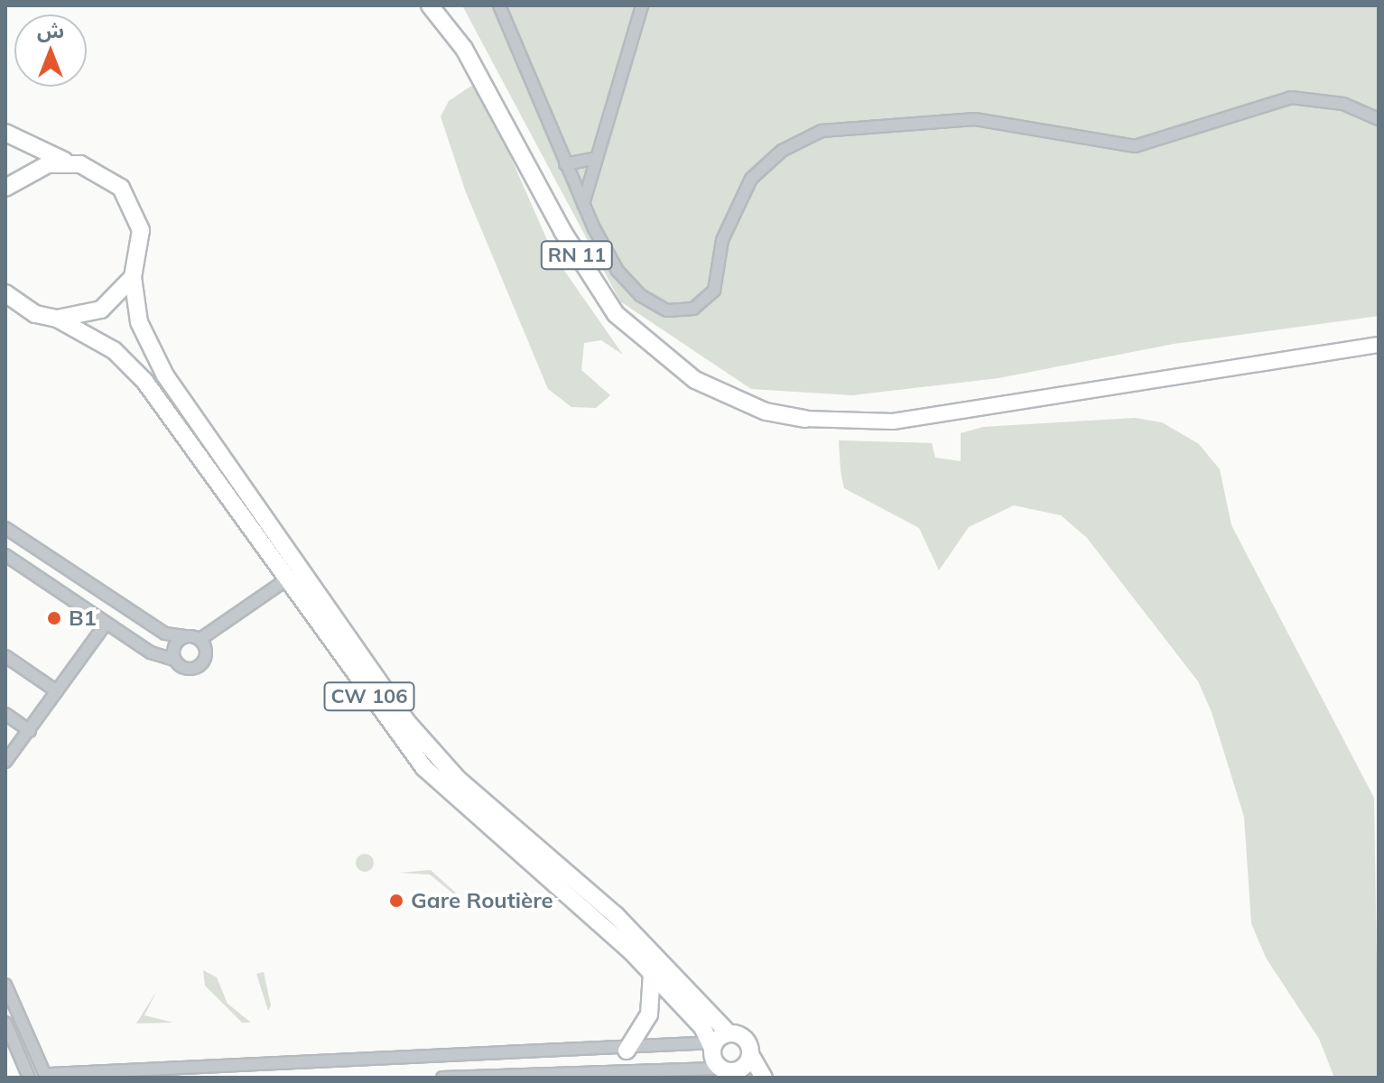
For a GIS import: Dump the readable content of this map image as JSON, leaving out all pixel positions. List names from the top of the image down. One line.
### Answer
{"streets":{"highway":["RN 11","CW 106"]},"places":["B1","Gare Routière"],"north":"top"}
